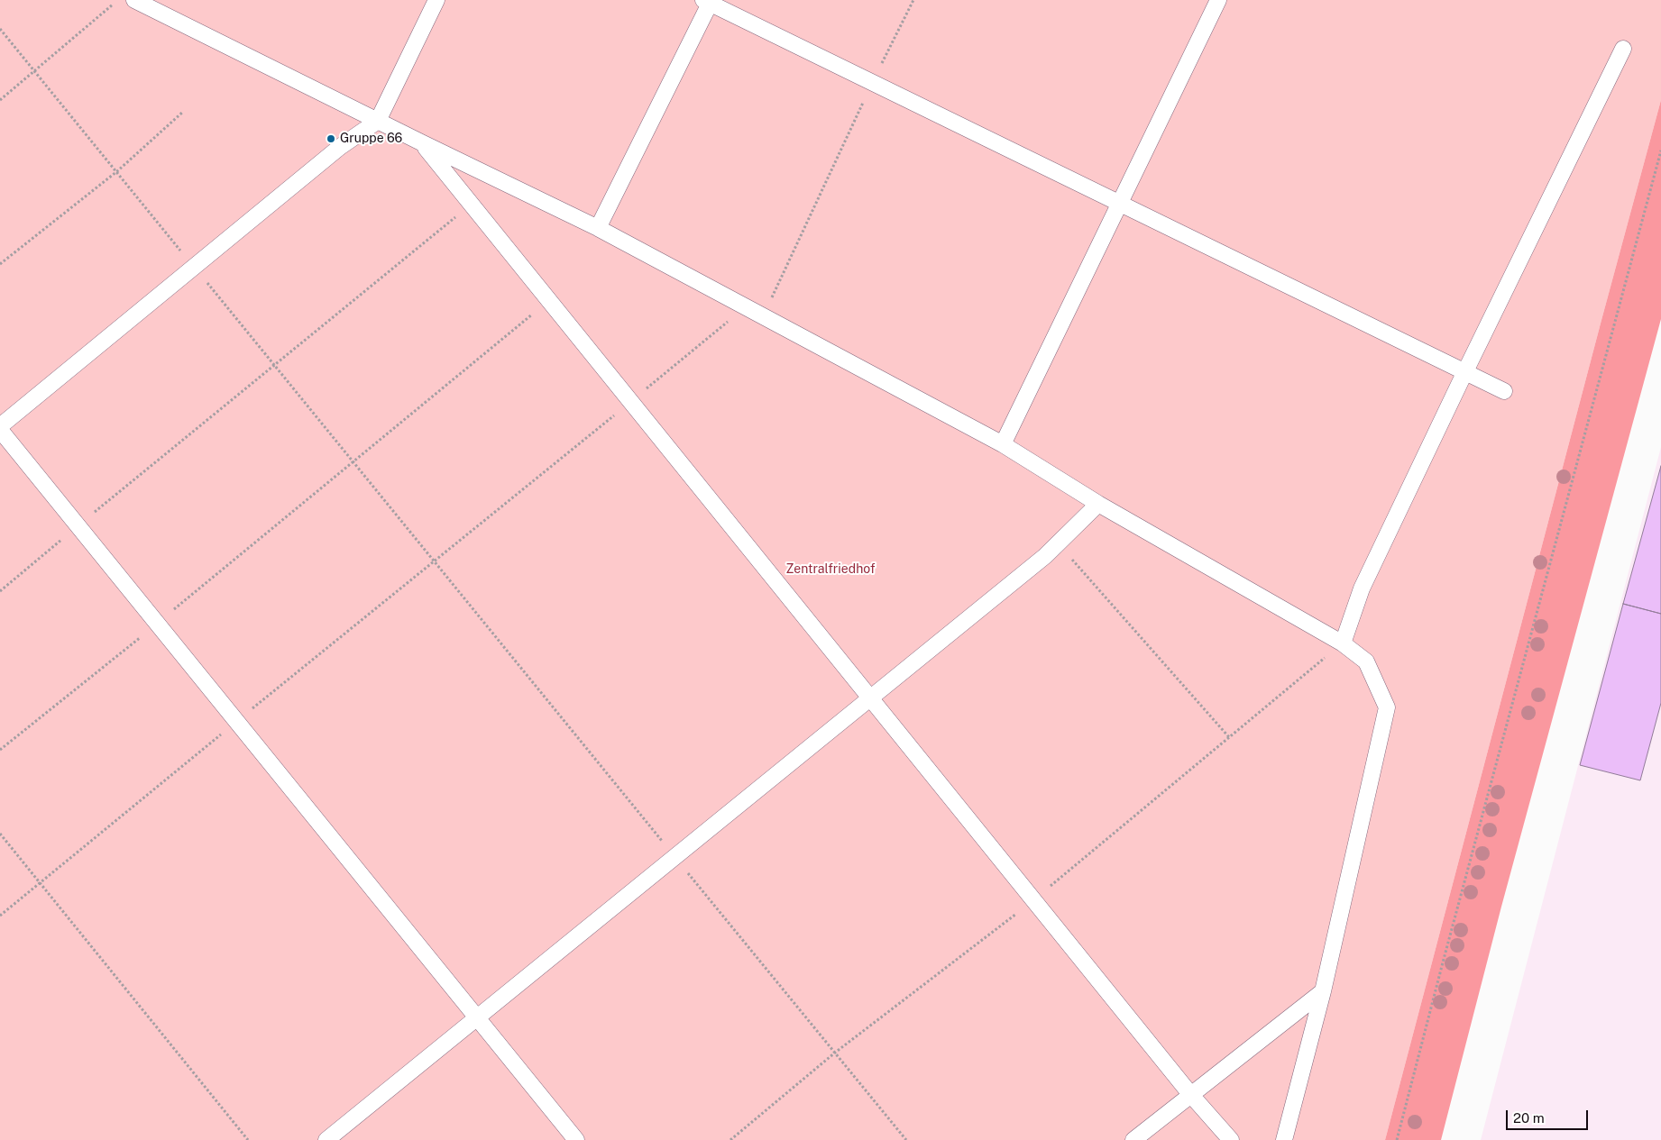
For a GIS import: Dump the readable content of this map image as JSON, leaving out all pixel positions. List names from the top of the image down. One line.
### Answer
{"parks":["Zentralfriedhof"],"places":["Gruppe 66"],"scale_bar":"20 m"}
